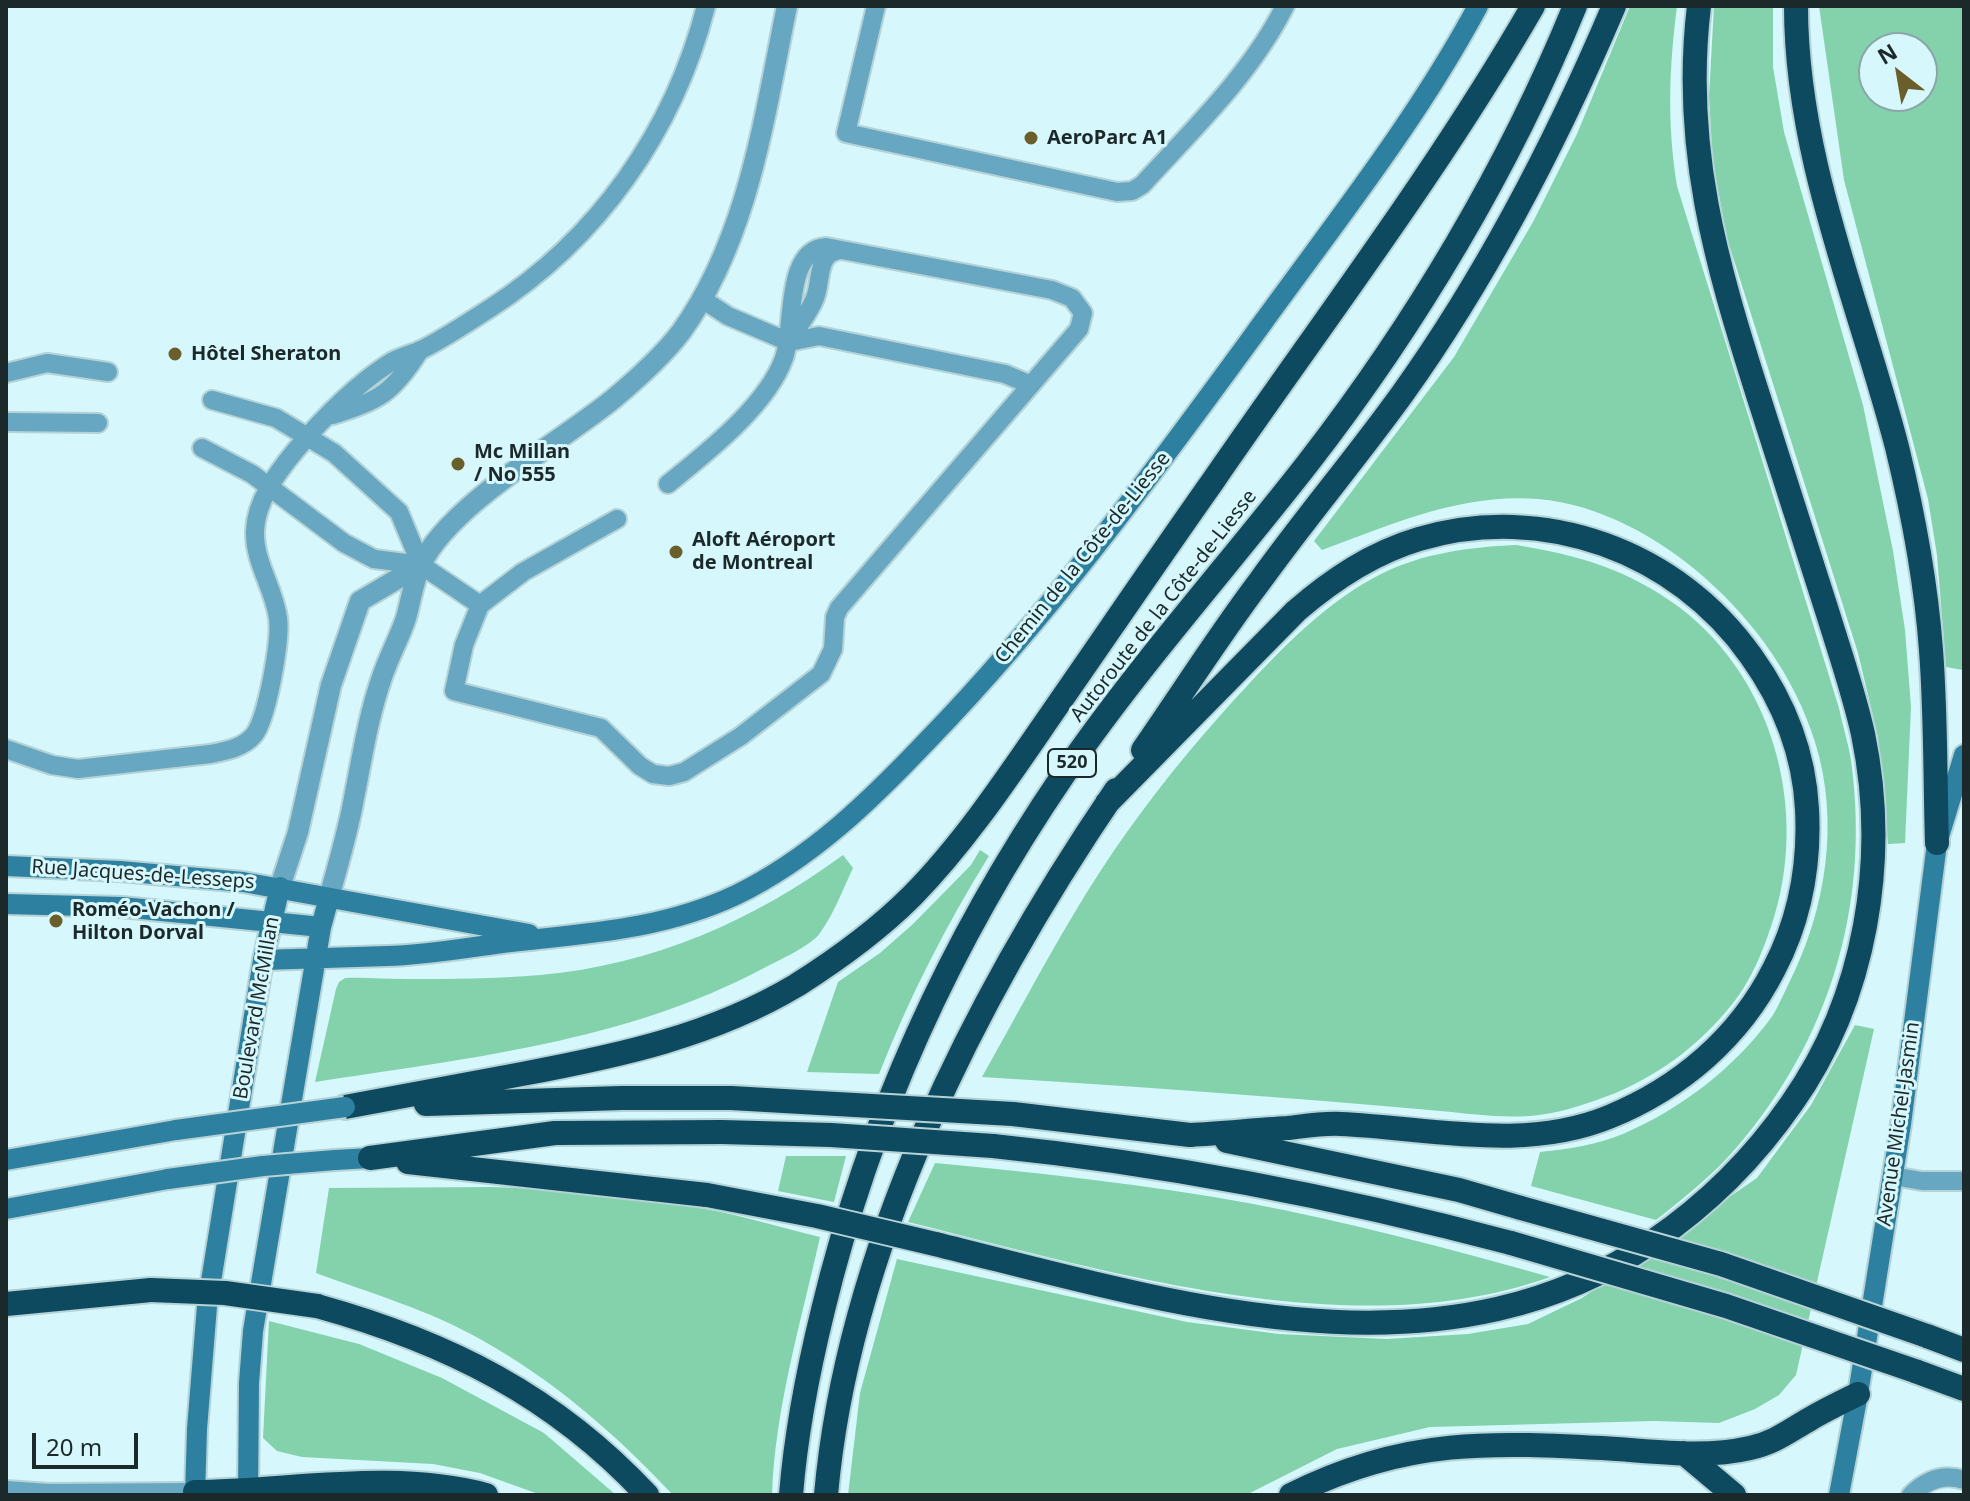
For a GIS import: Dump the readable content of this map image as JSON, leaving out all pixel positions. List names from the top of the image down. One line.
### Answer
{"streets":{"highway":["Autoroute de la Côte-de-Liesse","520"],"main road":["Chemin de la Côte-de-Liesse","Rue Jacques-de-Lesseps","Boulevard McMillan","Avenue Michel-Jasmin"]},"crossings":[["Chemin de la Côte-de-Liesse","Rue Jacques-de-Lesseps"],["Chemin de la Côte-de-Liesse","Boulevard McMillan"],["Rue Jacques-de-Lesseps","Boulevard McMillan"]],"places":["AeroParc A1","Hôtel Sheraton","Mc Millan / No 555","Aloft Aéroport de Montreal","Roméo-Vachon / Hilton Dorval"],"scale_bar":"20 m","north":"top left"}
